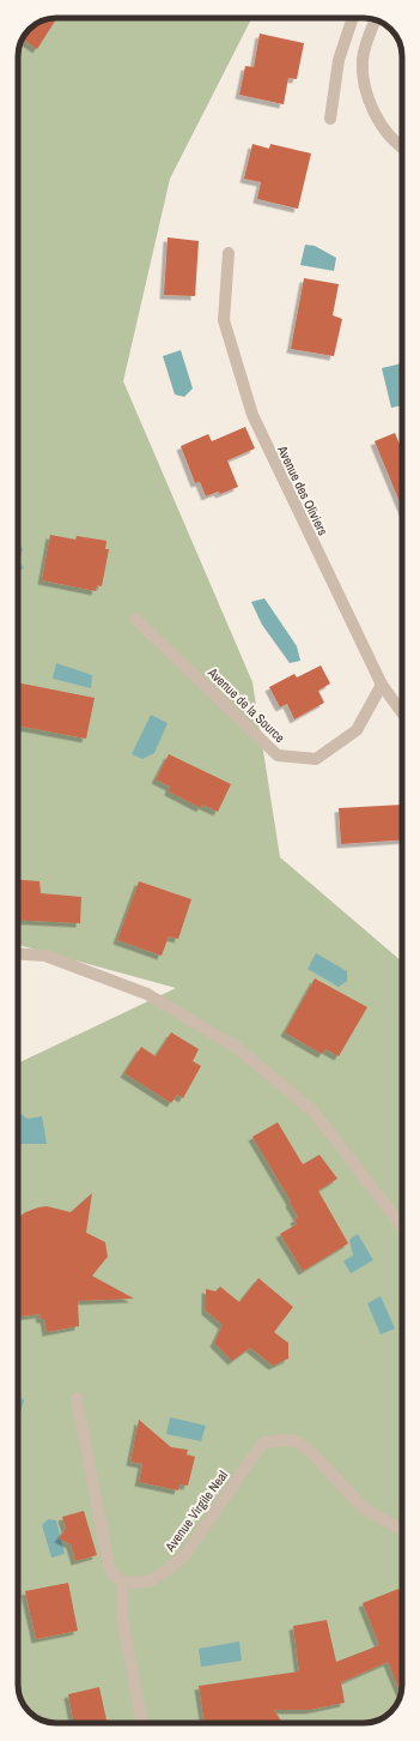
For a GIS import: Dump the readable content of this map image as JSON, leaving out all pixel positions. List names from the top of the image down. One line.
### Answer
{"streets":{"street":["Avenue des Oliviers","Avenue de la Source","Avenue Virgile Neal"]},"crossings":[["Avenue des Oliviers","Avenue de la Source"]]}
